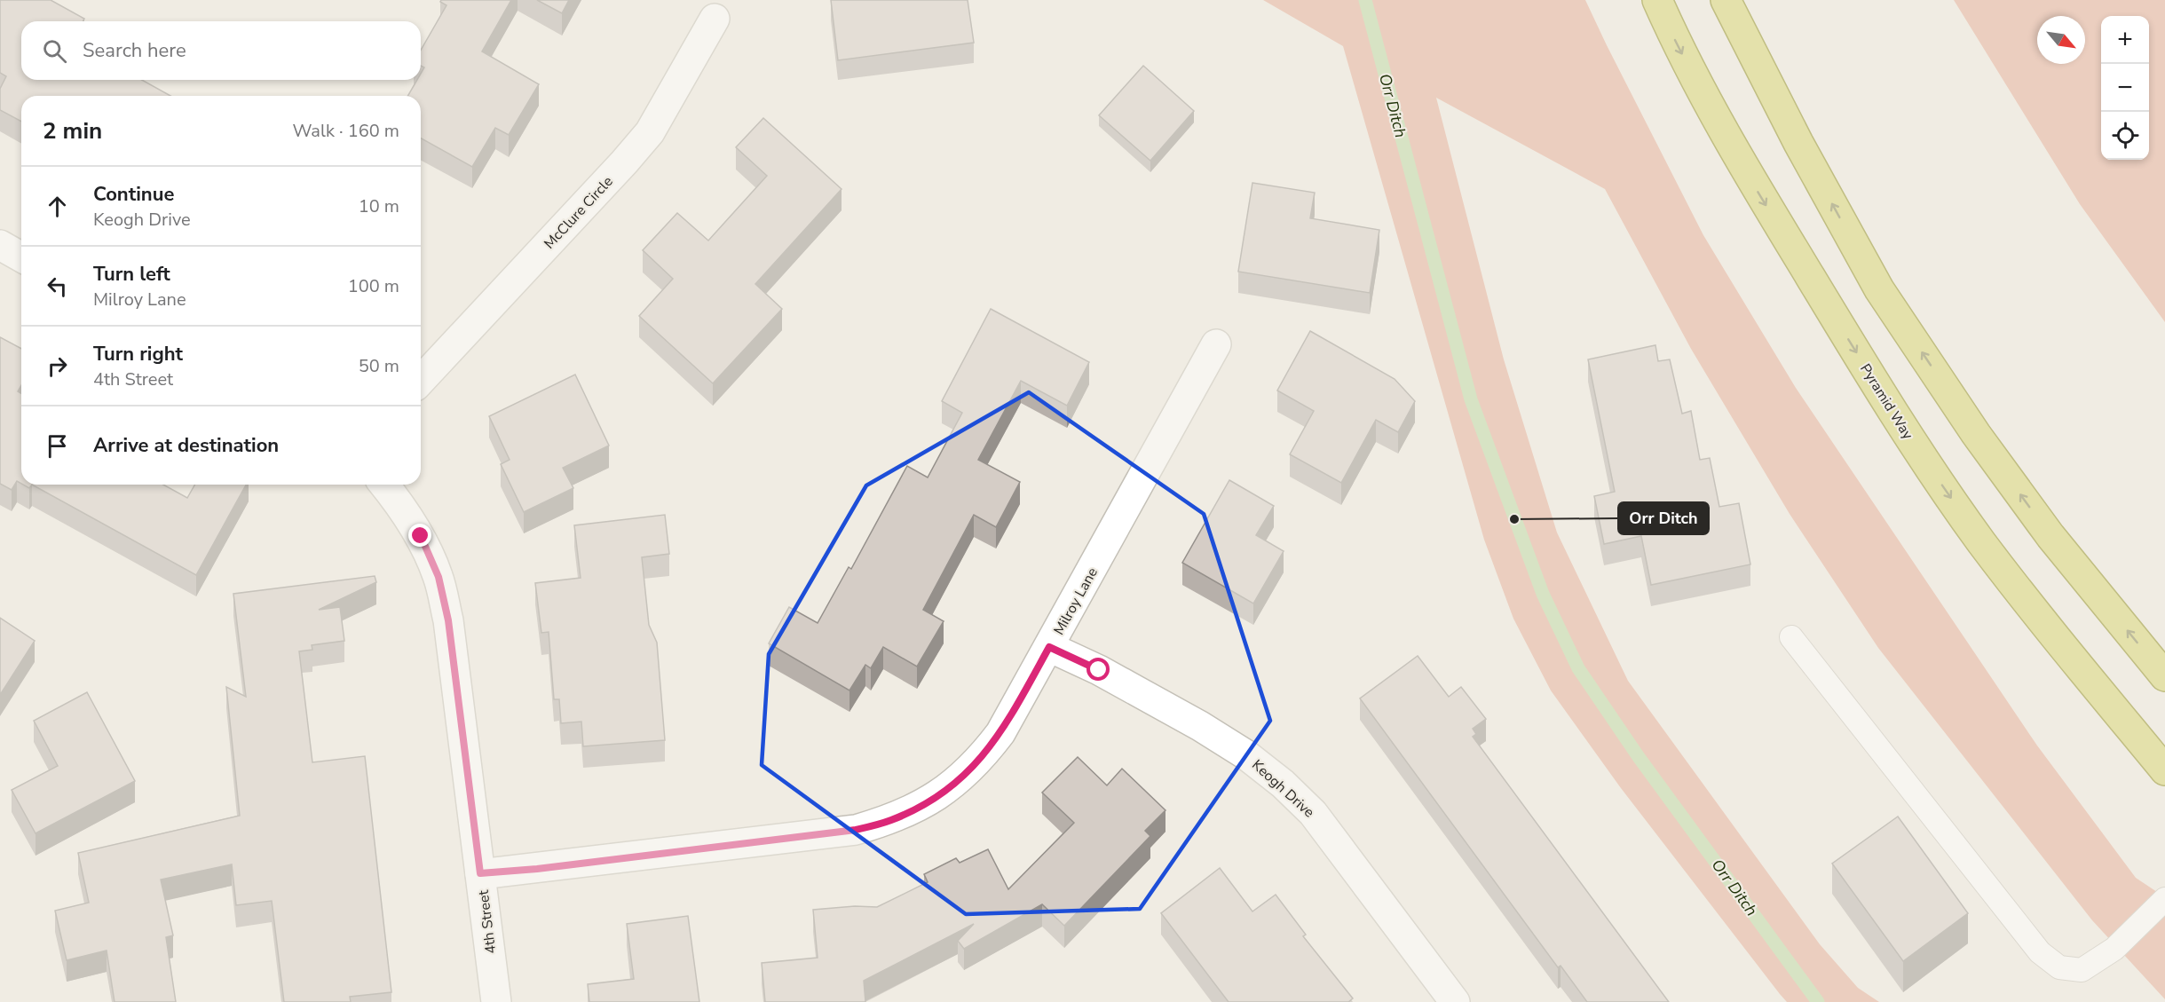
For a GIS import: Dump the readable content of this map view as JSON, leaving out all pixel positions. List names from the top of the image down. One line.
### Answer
{"streets":{"main road":["Pyramid Way"],"street":["McClure Circle","Milroy Lane","Keogh Drive","4th Street"]},"crossings":[["Milroy Lane","Keogh Drive"],["Milroy Lane","4th Street"]],"water":["Orr Ditch"],"places":["Orr Ditch"],"north":"bottom right","page":{"map_buttons":["+","−"],"search":"Search here","heading":["2 min","Walk · 160 m"],"list":[["Continue","Keogh Drive","10 m"],["Turn left","Milroy Lane","100 m"],["Turn right","4th Street","50 m"],"Arrive at destination"]}}
